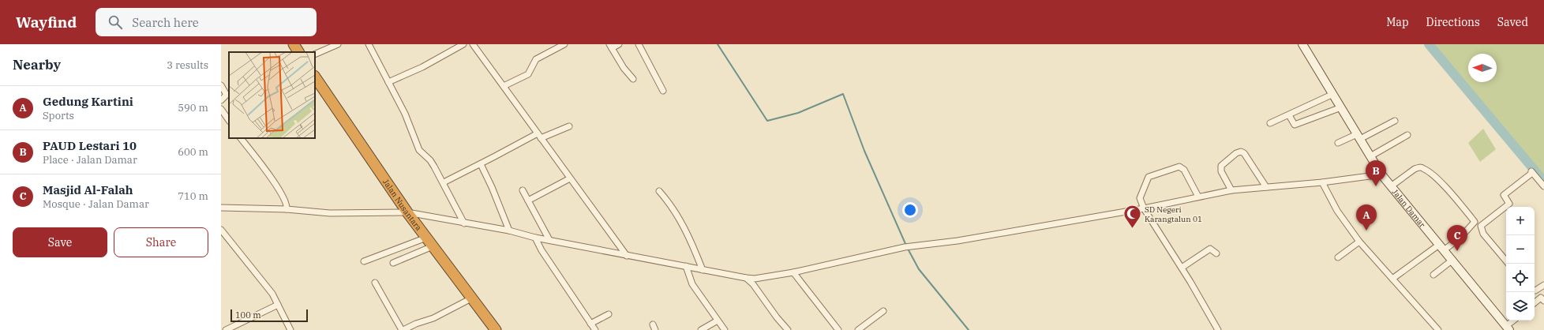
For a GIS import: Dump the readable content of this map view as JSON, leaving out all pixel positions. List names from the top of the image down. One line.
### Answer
{"streets":{"highway":["Jalan Nusantara"],"street":["Jalan Damar"]},"places":{"mosque":["SD Negeri Karangtalun 01"]},"scale_bar":"100 m","north":"left","page":{"header":"Wayfind","search":"Search here","nav":["Map","Directions","Saved"],"heading":["Nearby","3 results"],"list":[{"mark":"A","name":"Gedung Kartini","note":"Sports","value":"590 m"},{"mark":"B","name":"PAUD Lestari 10","note":"Place · Jalan Damar","value":"600 m"},{"mark":"C","name":"Masjid Al-Falah","note":"Mosque · Jalan Damar","value":"710 m"}],"pins":["B","A","C"],"map_buttons":["+","−"],"buttons":["Save","Share"],"scale":"100 m"}}
